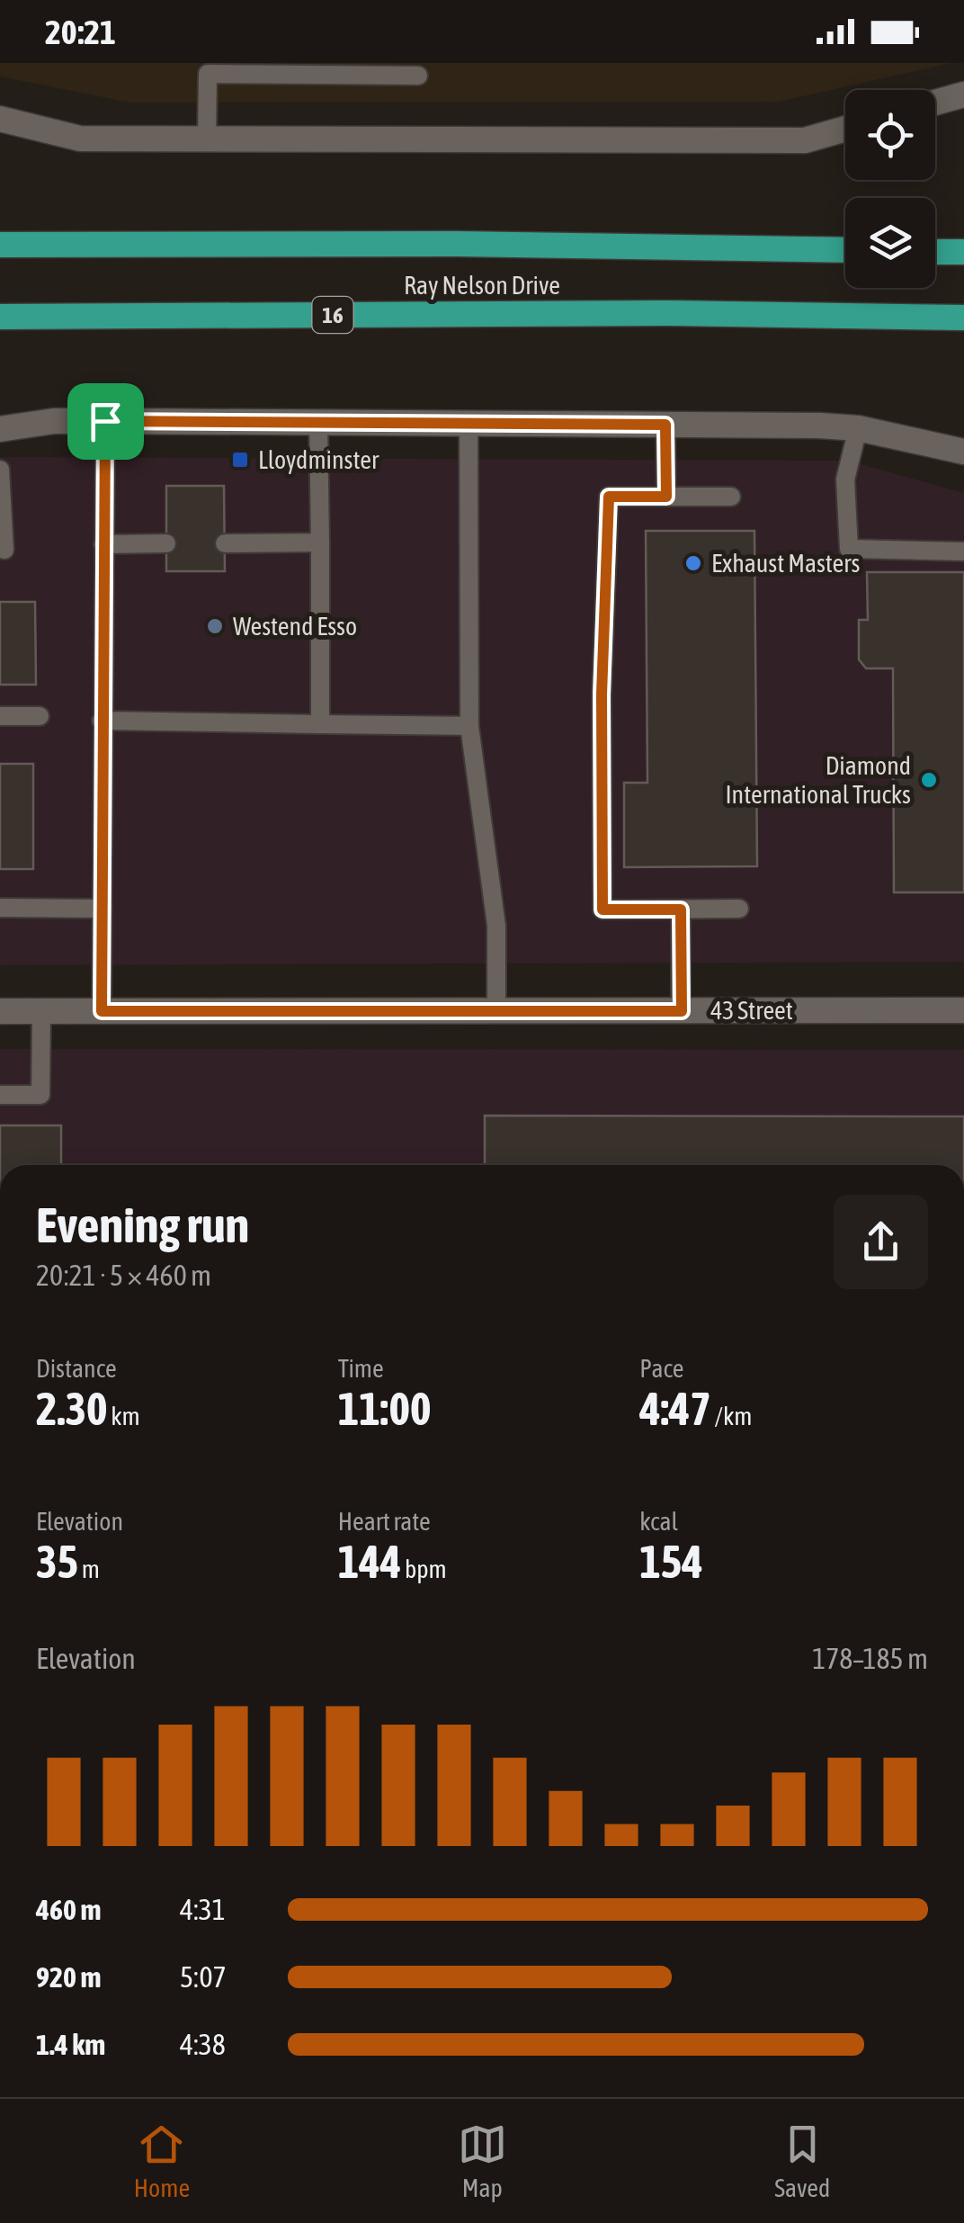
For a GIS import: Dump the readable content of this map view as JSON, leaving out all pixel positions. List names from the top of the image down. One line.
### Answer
{"streets":{"highway":["Ray Nelson Drive","16"],"street":["43 Street"]},"places":{"transit":["Lloydminster"],"other":["Exhaust Masters","Westend Esso","Diamond International Trucks"]},"page":{"status":"20:21","heading":["Evening run","20:21 · 5 × 460 m"],"stats":[["Distance","2.30 km"],["Time","11:00"],["Pace","4:47 /km"],["Elevation","35 m"],["Heart rate","144 bpm"],["kcal","154"]],"chart":["Elevation","178–185 m"],"list":[{"name":"460 m","note":"4:31"},{"name":"920 m","note":"5:07"},{"name":"1.4 km","note":"4:38"}],"tabs":["Home","Map","Saved"]}}
